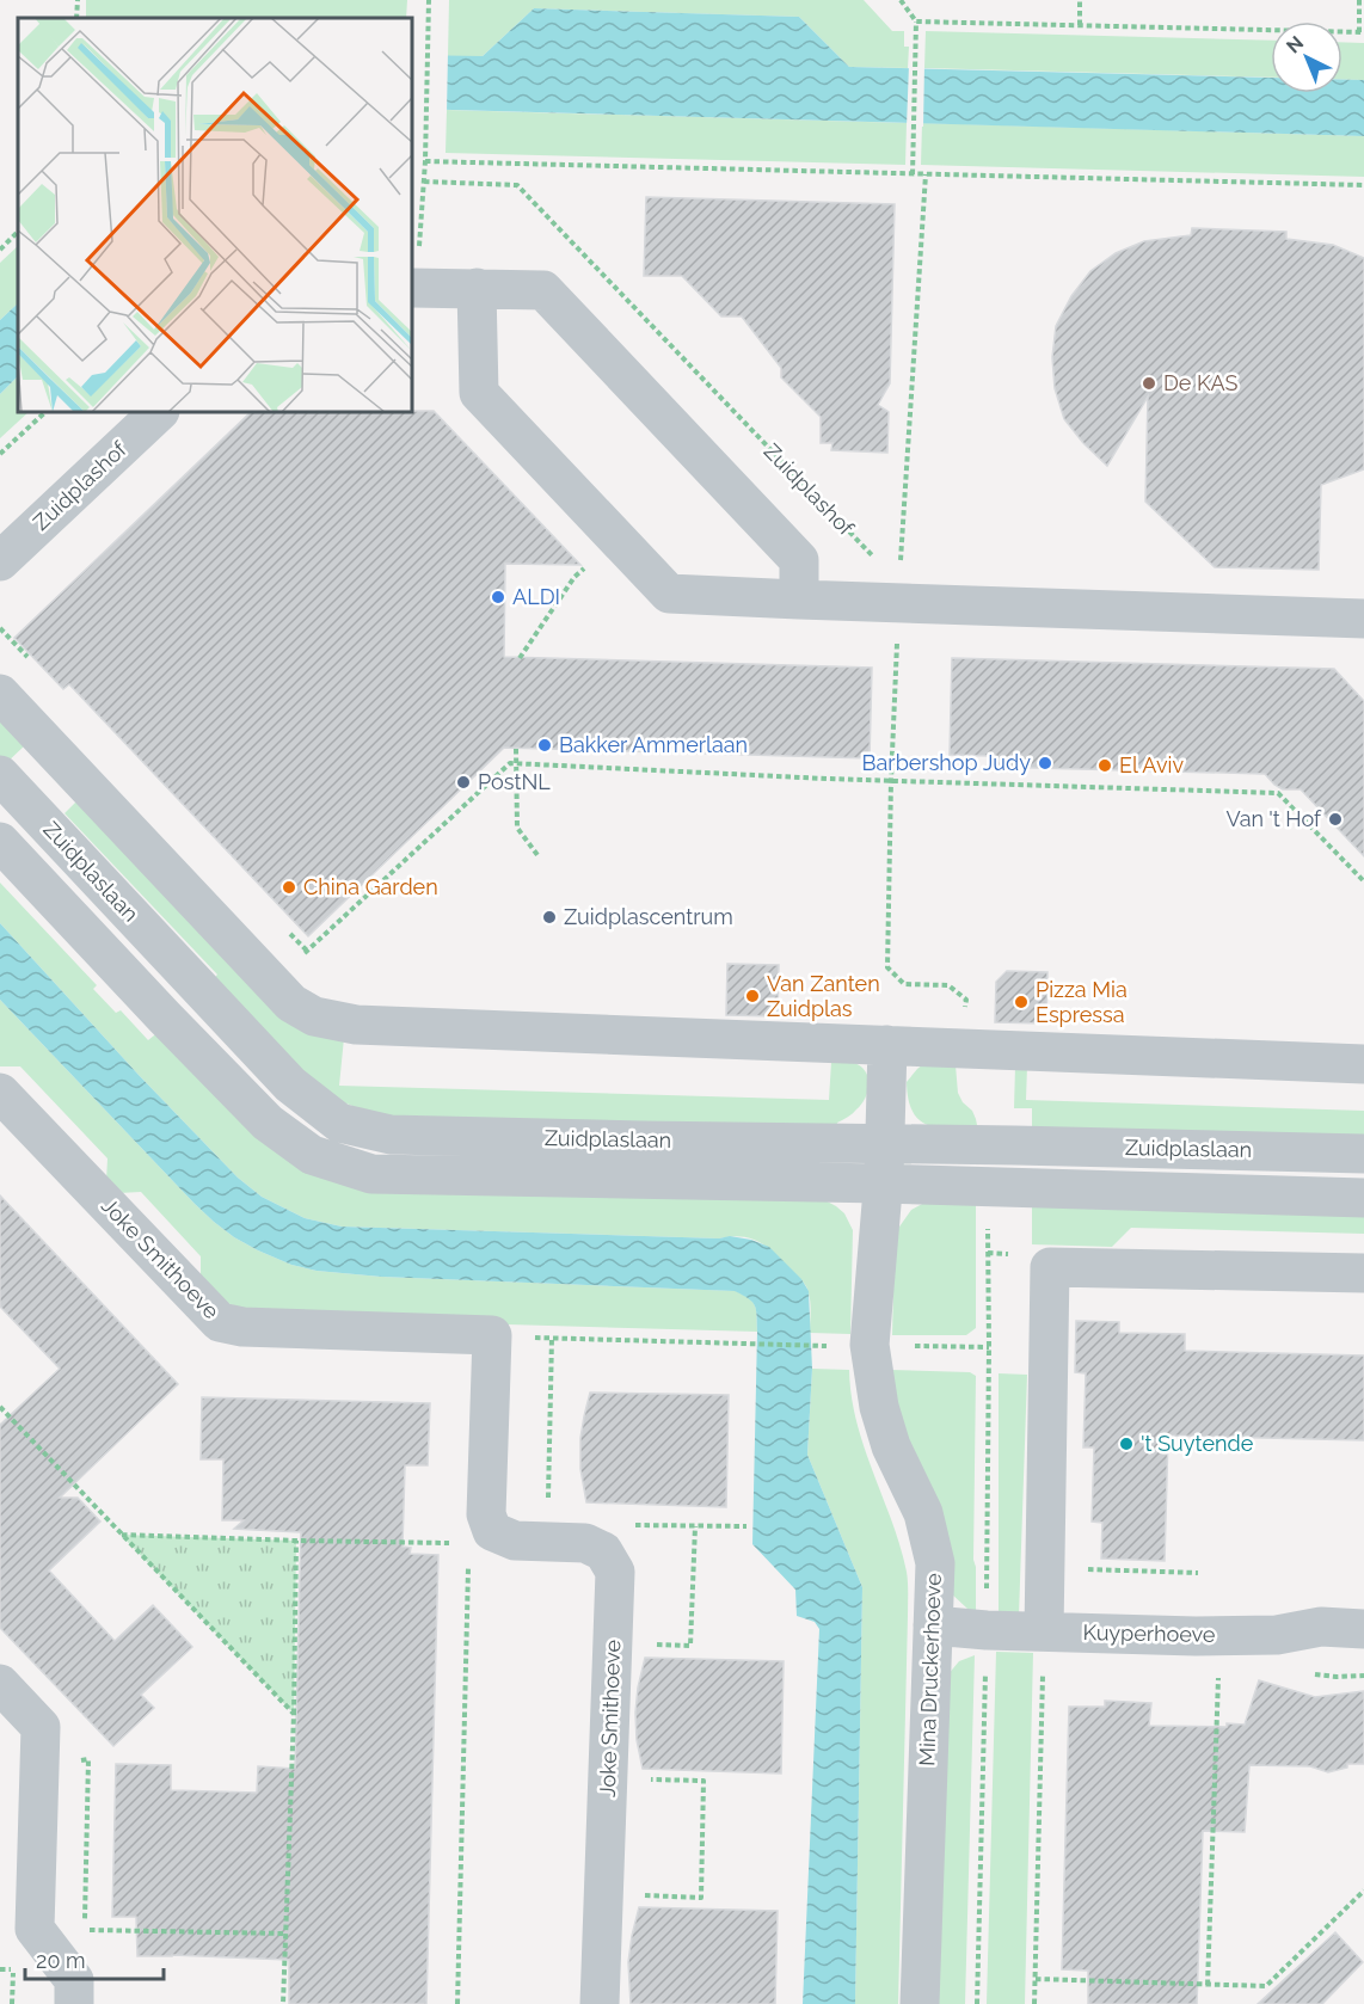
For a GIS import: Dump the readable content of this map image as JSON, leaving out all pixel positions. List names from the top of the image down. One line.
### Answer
{"streets":{"street":["Zuidplashof","Zuidplaslaan","Joke Smithoeve","Kuyperhoeve","Mina Druckerhoeve"]},"crossings":[["Zuidplaslaan","Mina Druckerhoeve"],["Kuyperhoeve","Mina Druckerhoeve"]],"places":["De KAS","ALDI","Bakker Ammerlaan","Barbershop Judy","El Aviv","PostNL","Van 't Hof","China Garden","Zuidplascentrum","Van Zanten Zuidplas","Pizza Mia Espressa","'t Suytende"],"scale_bar":"20 m","north":"top left"}
